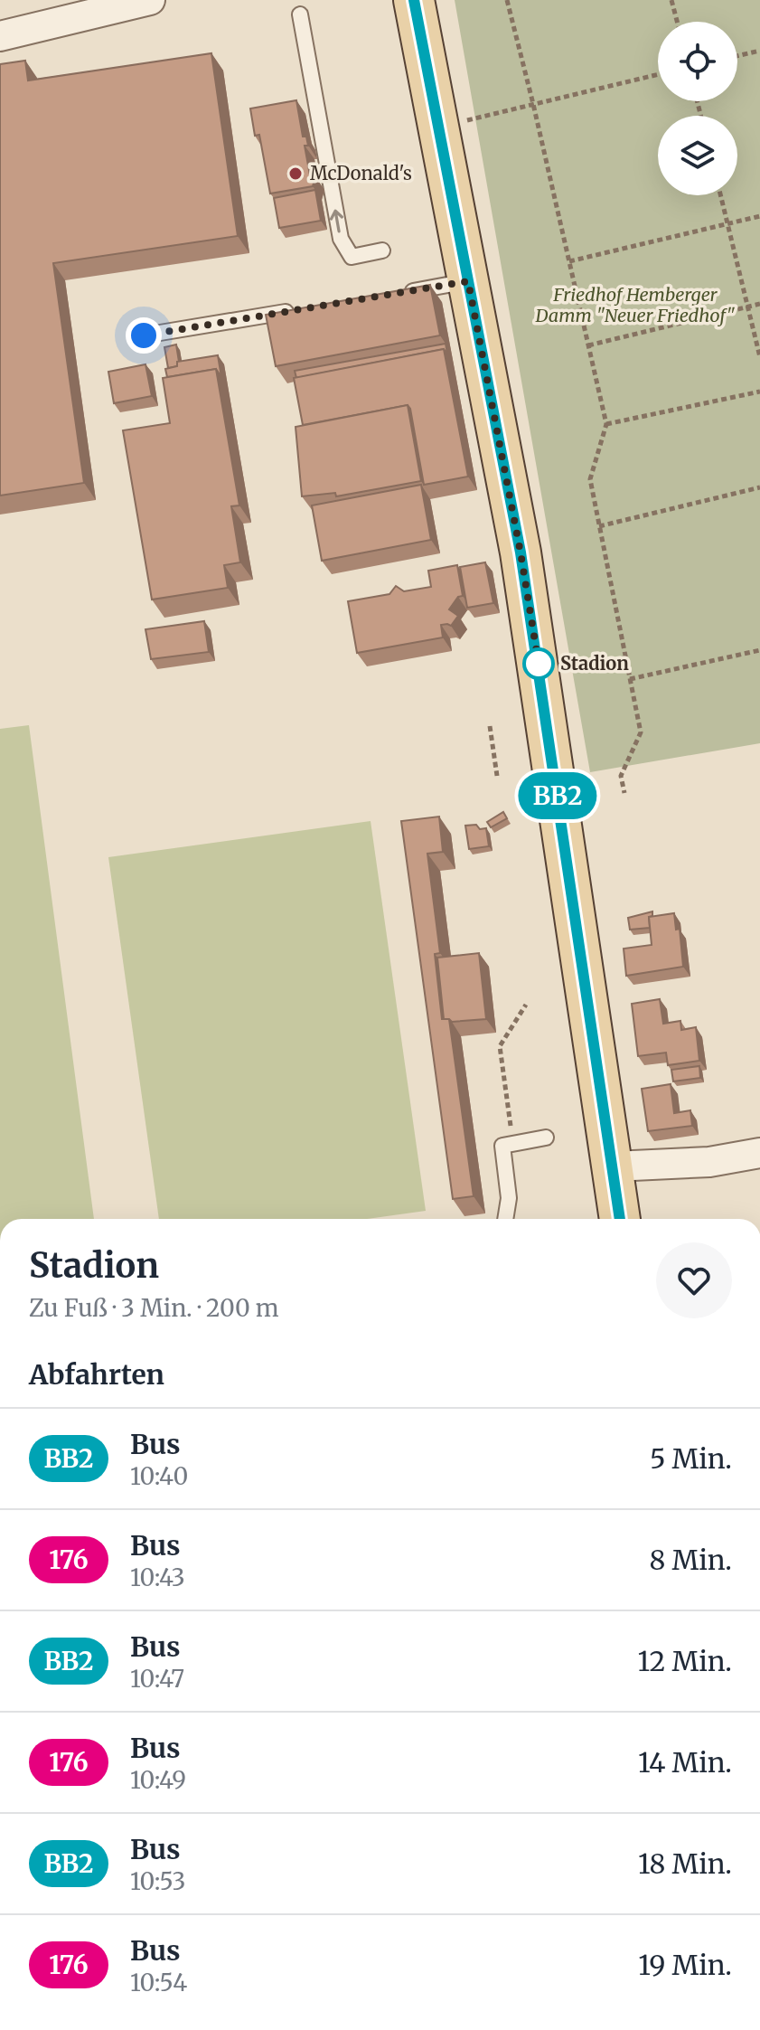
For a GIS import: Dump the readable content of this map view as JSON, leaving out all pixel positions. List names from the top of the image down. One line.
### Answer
{"parks":["Friedhof Hemberger Damm \"Neuer Friedhof\""],"places":["McDonald's","Stadion"],"lines":["bus line BB2"],"page":{"on_map":"BB2","heading":[["Stadion","Zu Fuß · 3 Min. · 200 m"],"Abfahrten"],"list":[{"mark":"BB2","name":"Bus","note":"10:40","value":"5 Min."},{"mark":"176","name":"Bus","note":"10:43","value":"8 Min."},{"mark":"BB2","name":"Bus","note":"10:47","value":"12 Min."},{"mark":"176","name":"Bus","note":"10:49","value":"14 Min."},{"mark":"BB2","name":"Bus","note":"10:53","value":"18 Min."},{"mark":"176","name":"Bus","note":"10:54","value":"19 Min."}]}}
